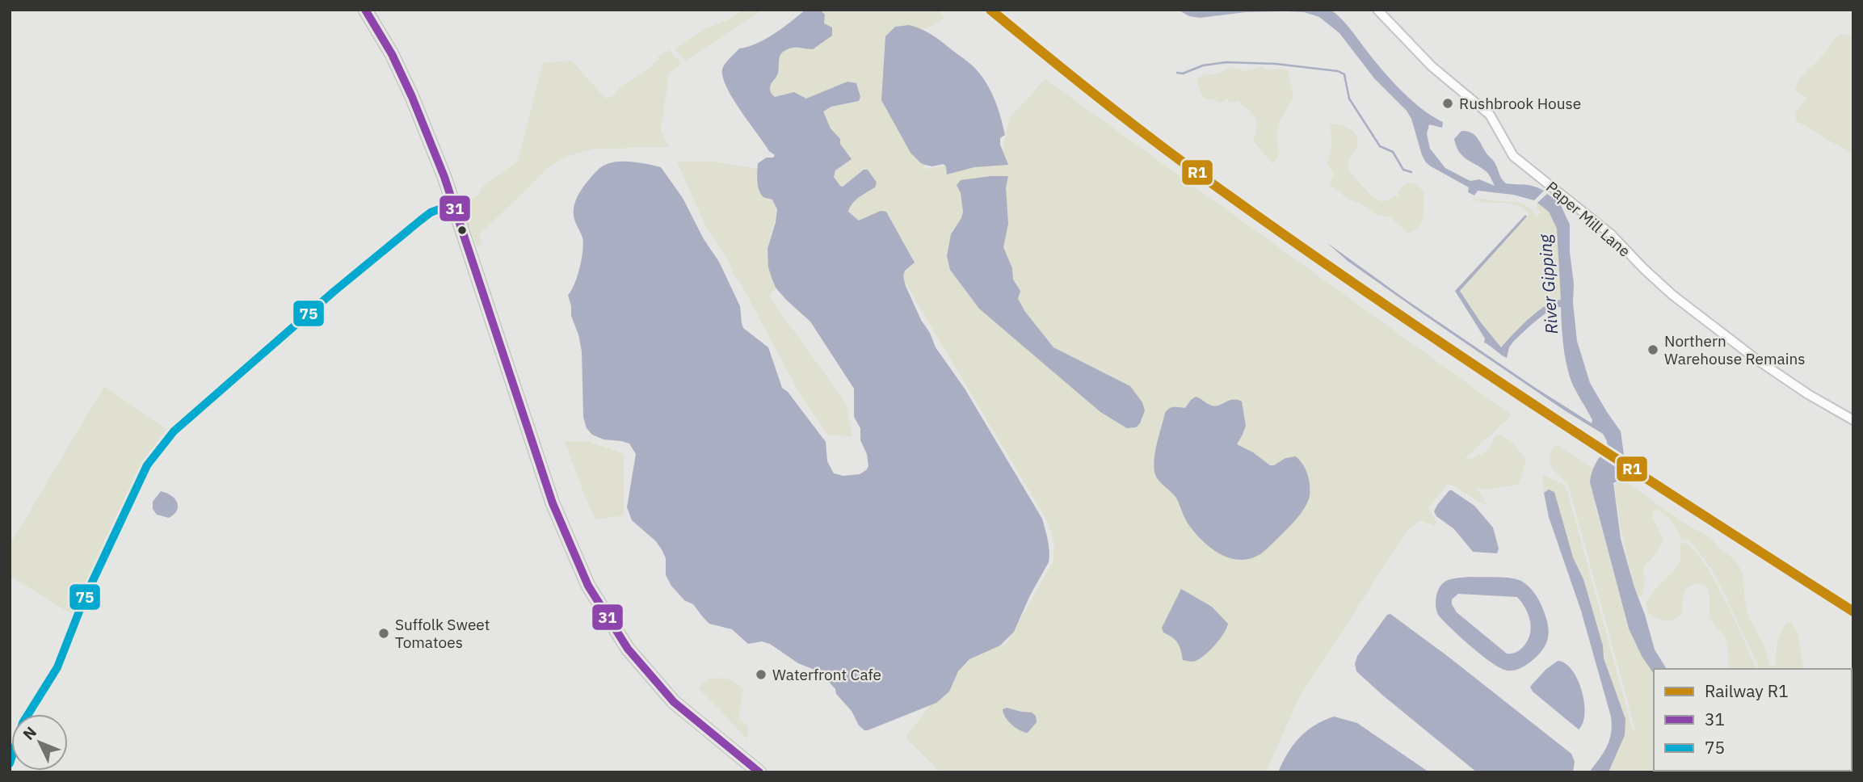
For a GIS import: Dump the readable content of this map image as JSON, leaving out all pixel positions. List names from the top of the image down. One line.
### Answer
{"streets":{"street":["Paper Mill Lane"]},"water":["River Gipping"],"places":["Rushbrook House","Northern Warehouse Remains","Suffolk Sweet Tomatoes","Waterfront Cafe"],"lines":["rail line R1","transit line 31","transit line 75"],"legend":["Railway R1","31","75"],"north":"top left"}
